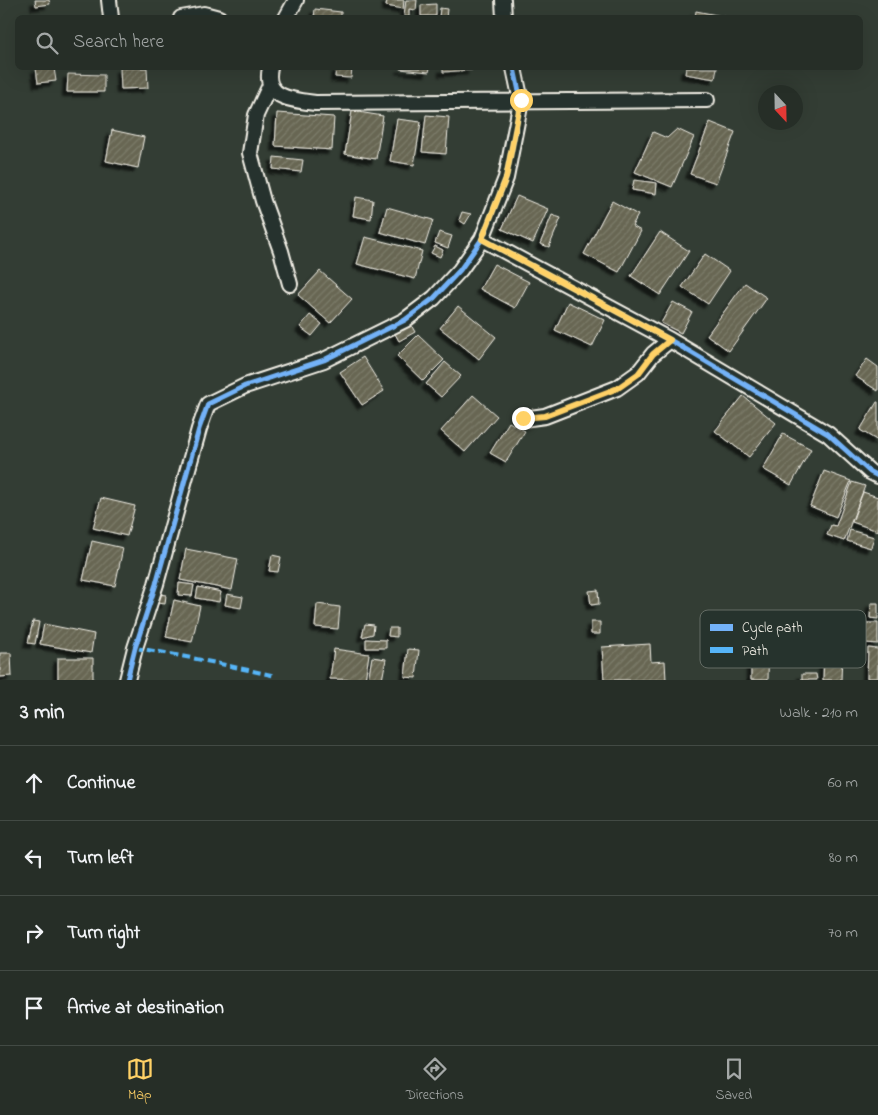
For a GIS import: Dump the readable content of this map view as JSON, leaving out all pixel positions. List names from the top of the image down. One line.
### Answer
{"legend":["Cycle path","Path"],"north":"bottom","page":{"search":"Search here","heading":["3 min","Walk · 210 m"],"list":[["Continue","60 m"],["Turn left","80 m"],["Turn right","70 m"],"Arrive at destination"],"nav":["Map","Directions","Saved"]}}
